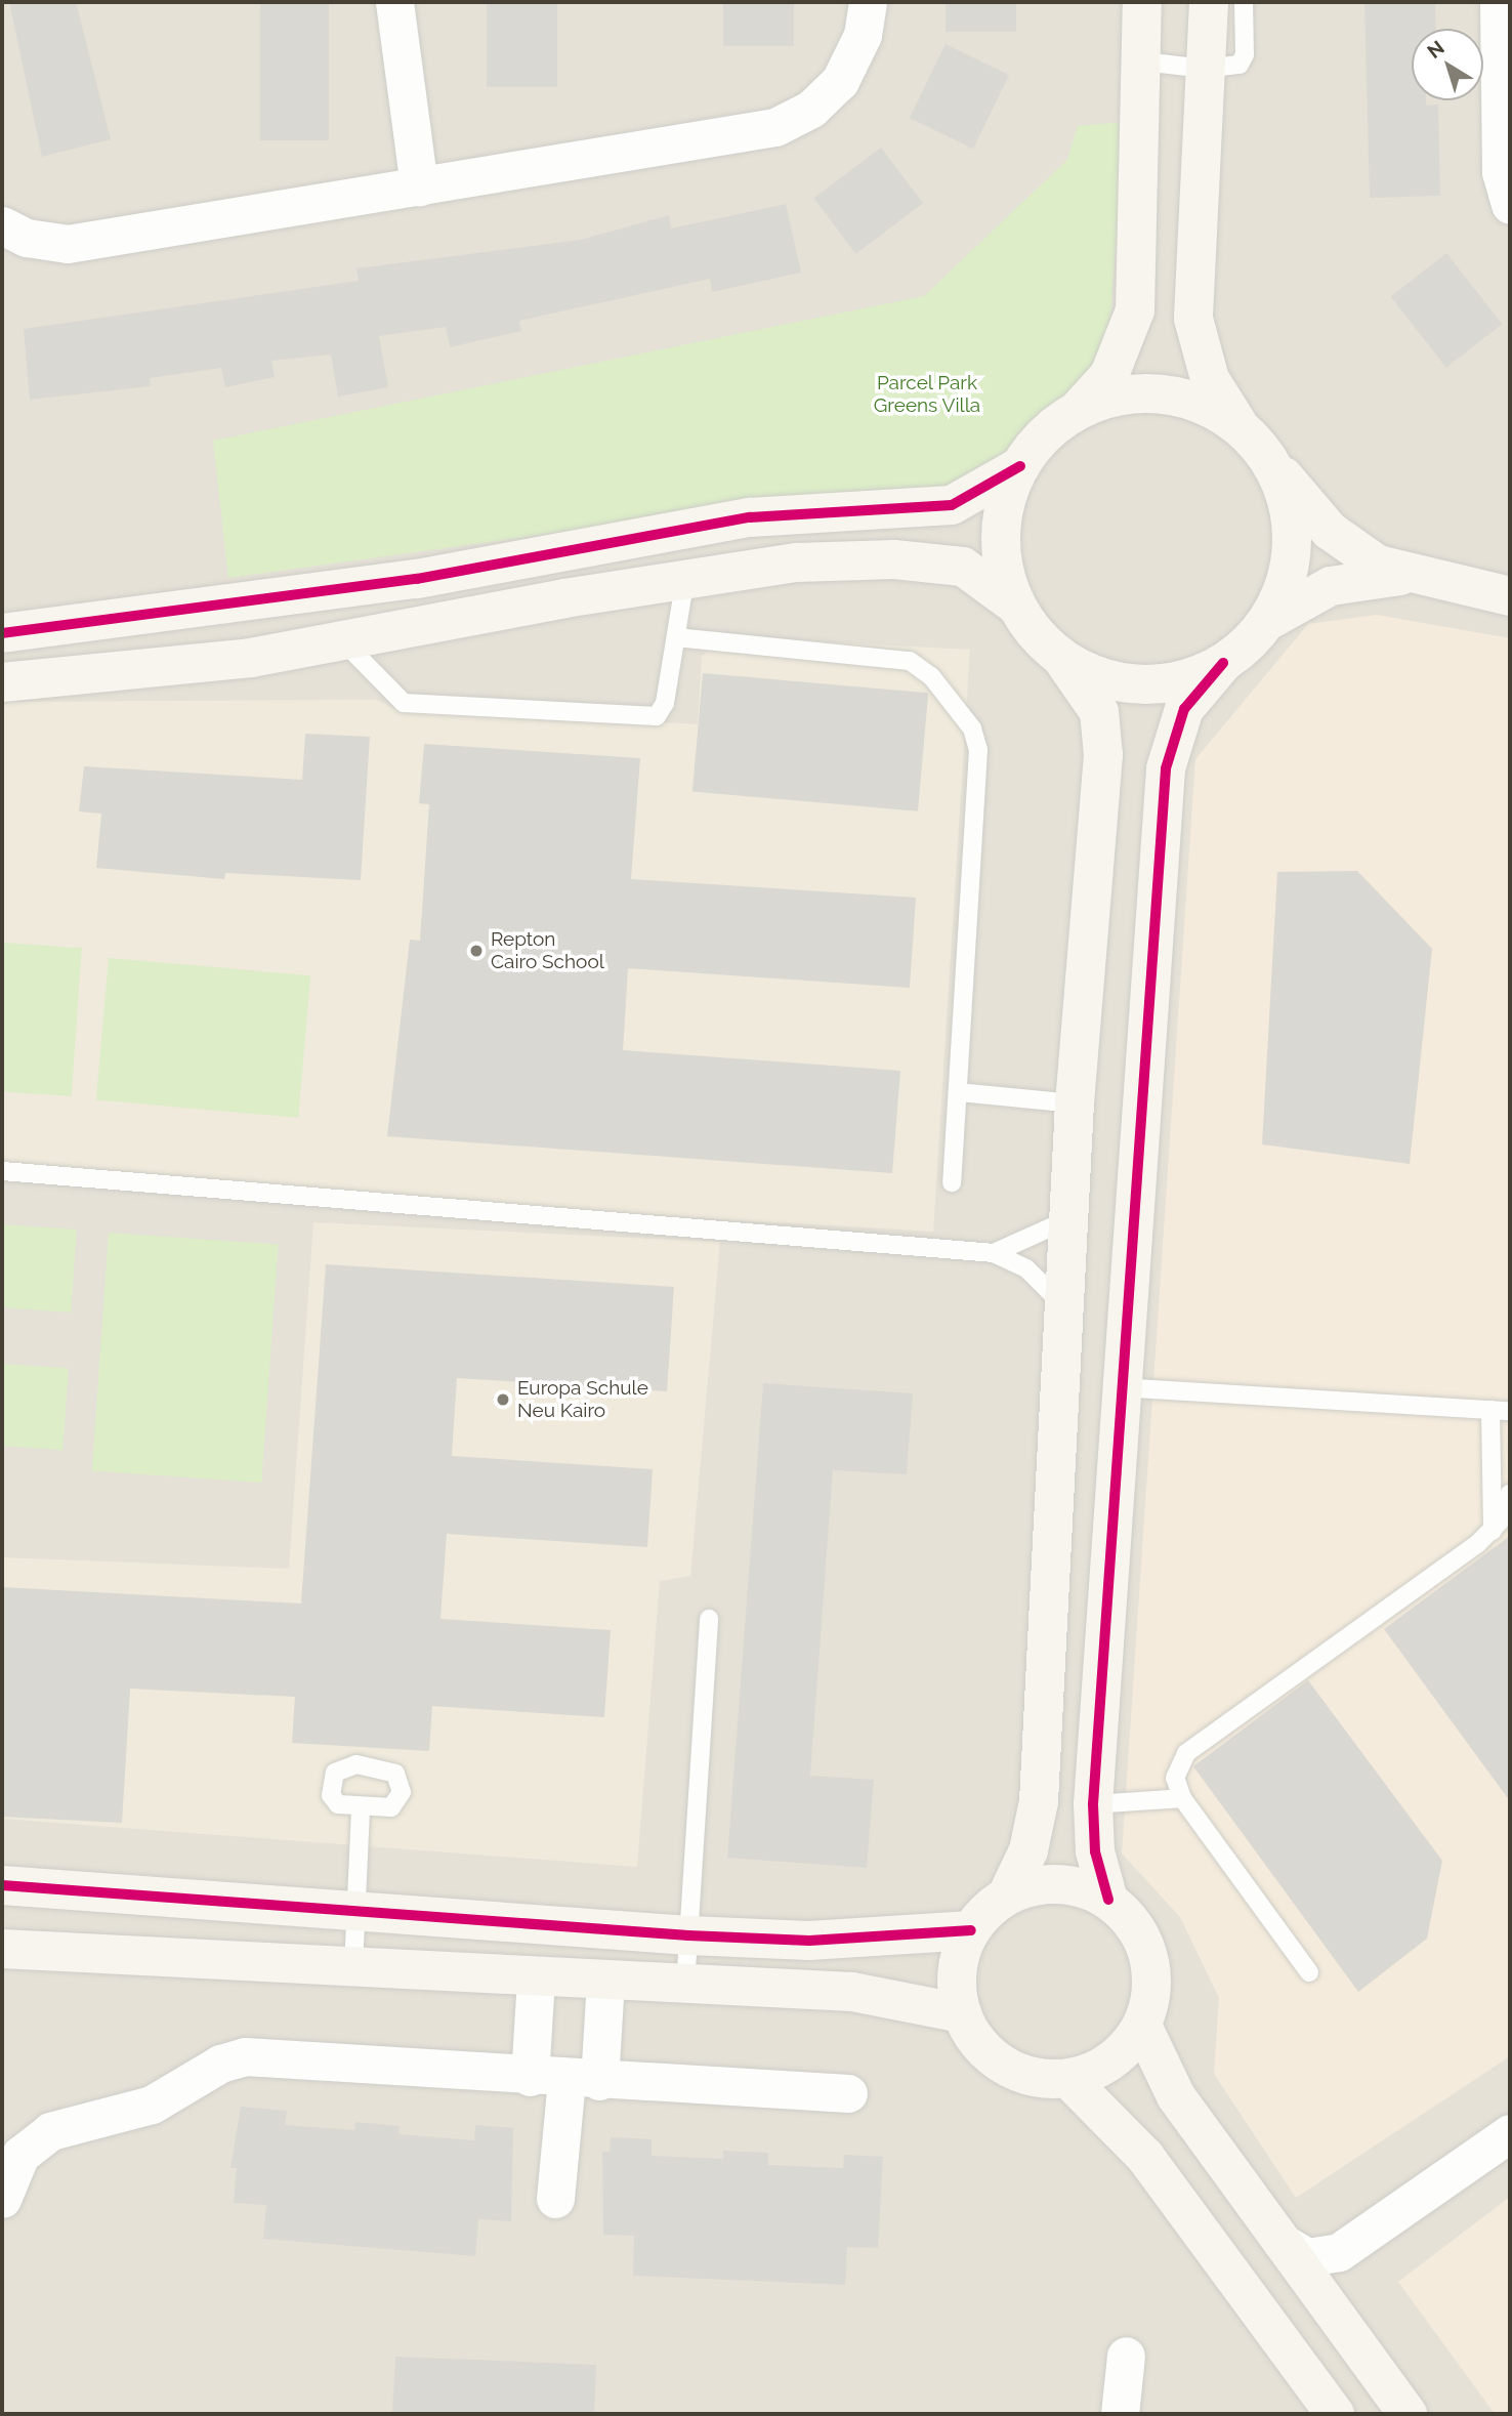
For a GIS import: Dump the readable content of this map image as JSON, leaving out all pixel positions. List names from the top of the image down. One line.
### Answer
{"parks":["Parcel Park Greens Villa"],"places":["Repton Cairo School","Europa Schule Neu Kairo"],"north":"top left"}
